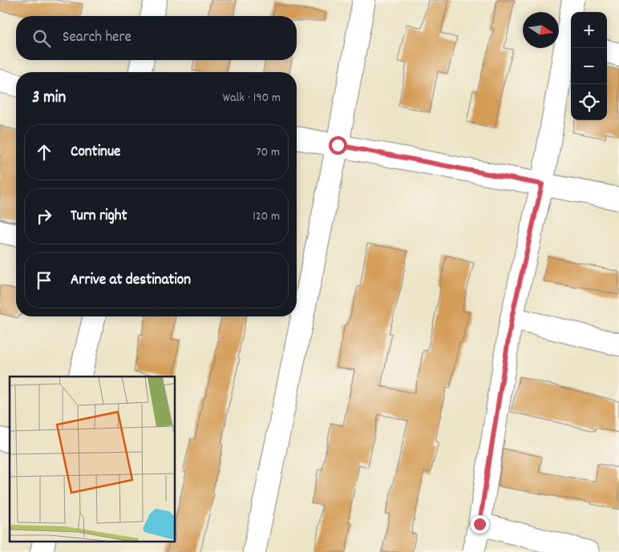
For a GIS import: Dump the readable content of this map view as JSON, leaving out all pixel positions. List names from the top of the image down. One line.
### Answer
{"north":"right","page":{"map_buttons":["+","−"],"search":"Search here","heading":["3 min","Walk · 190 m"],"list":[["Continue","70 m"],["Turn right","120 m"],"Arrive at destination"]}}
